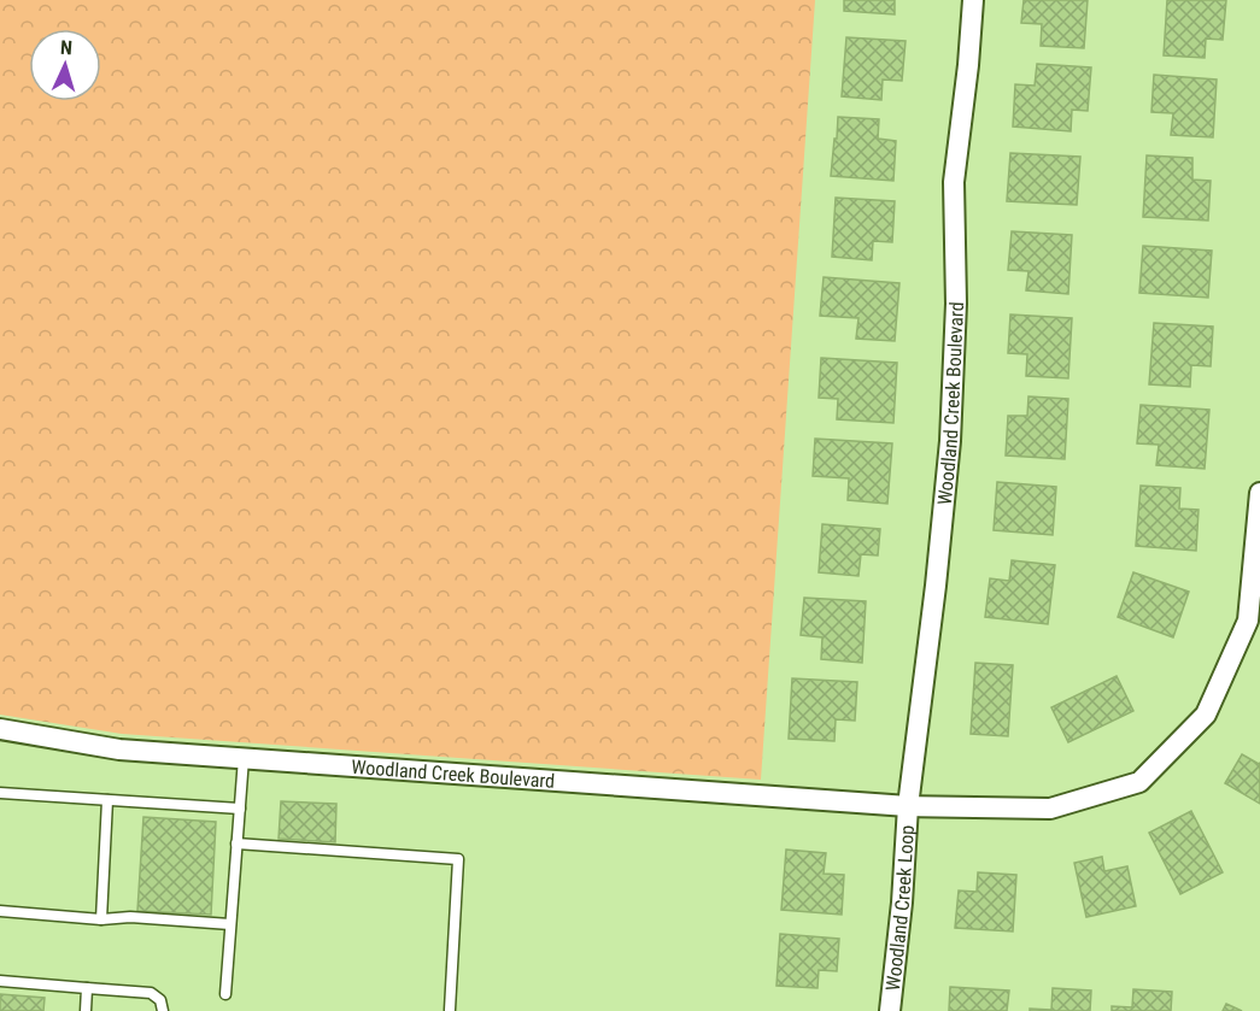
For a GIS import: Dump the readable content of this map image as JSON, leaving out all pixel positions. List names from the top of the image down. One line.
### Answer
{"streets":{"street":["Woodland Creek Boulevard","Woodland Creek Loop"]},"crossings":[["Woodland Creek Boulevard","Woodland Creek Loop"]],"north":"top"}
